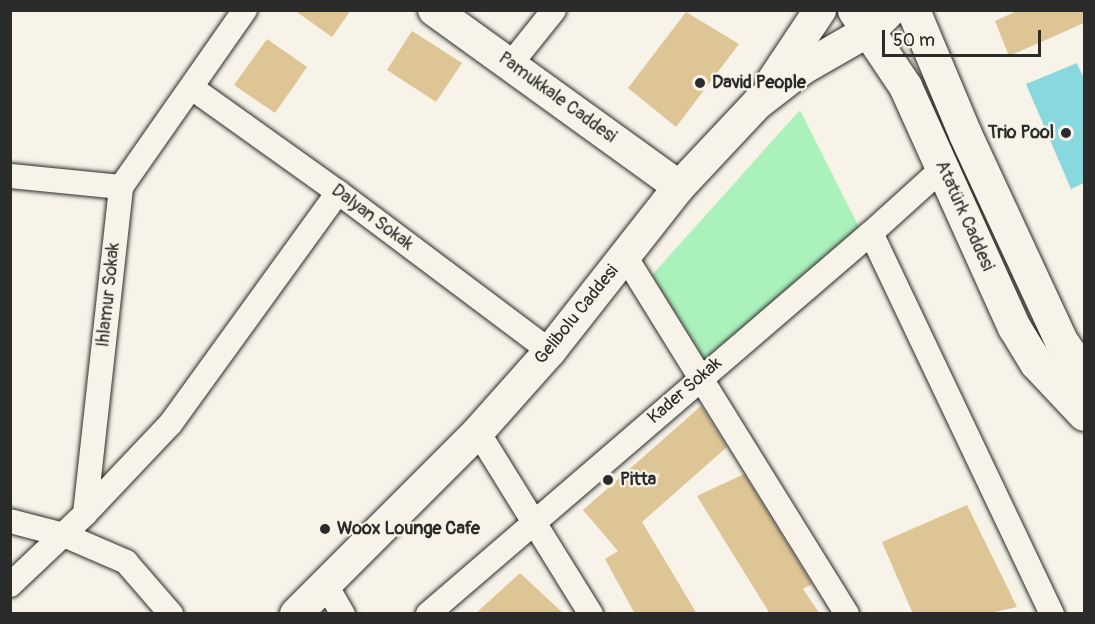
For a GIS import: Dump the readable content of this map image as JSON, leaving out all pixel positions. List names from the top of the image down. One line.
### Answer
{"streets":{"main road":["Atatürk Caddesi"],"street":["Pamukkale Caddesi","Dalyan Sokak","Ihlamur Sokak","Gelibolu Caddesi","Kader Sokak"]},"crossings":[["Pamukkale Caddesi","Gelibolu Caddesi"],["Atatürk Caddesi","Gelibolu Caddesi"],["Atatürk Caddesi","Kader Sokak"],["Dalyan Sokak","Ihlamur Sokak"],["Dalyan Sokak","Gelibolu Caddesi"]],"places":["David People","Trio Pool","Pitta","Woox Lounge Cafe"],"scale_bar":"50 m"}
